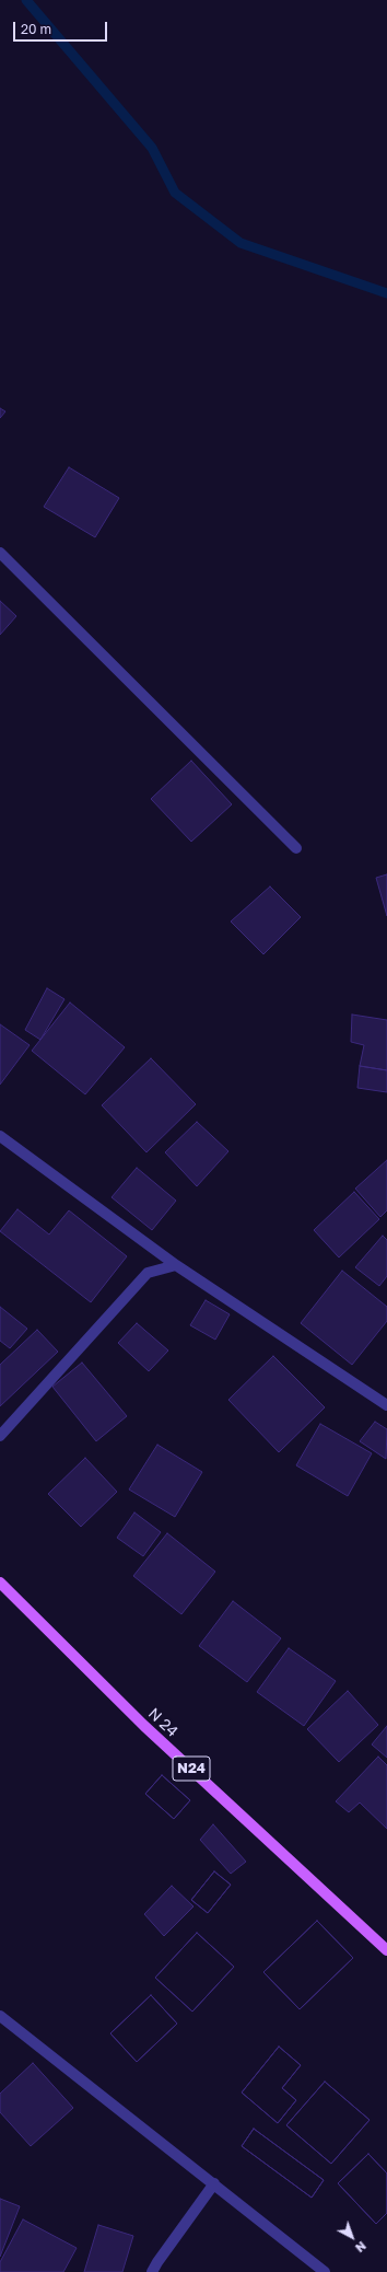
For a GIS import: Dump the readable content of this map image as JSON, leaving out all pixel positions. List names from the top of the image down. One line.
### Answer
{"streets":{"main road":["N 24","N24"]},"scale_bar":"20 m","north":"bottom right"}
